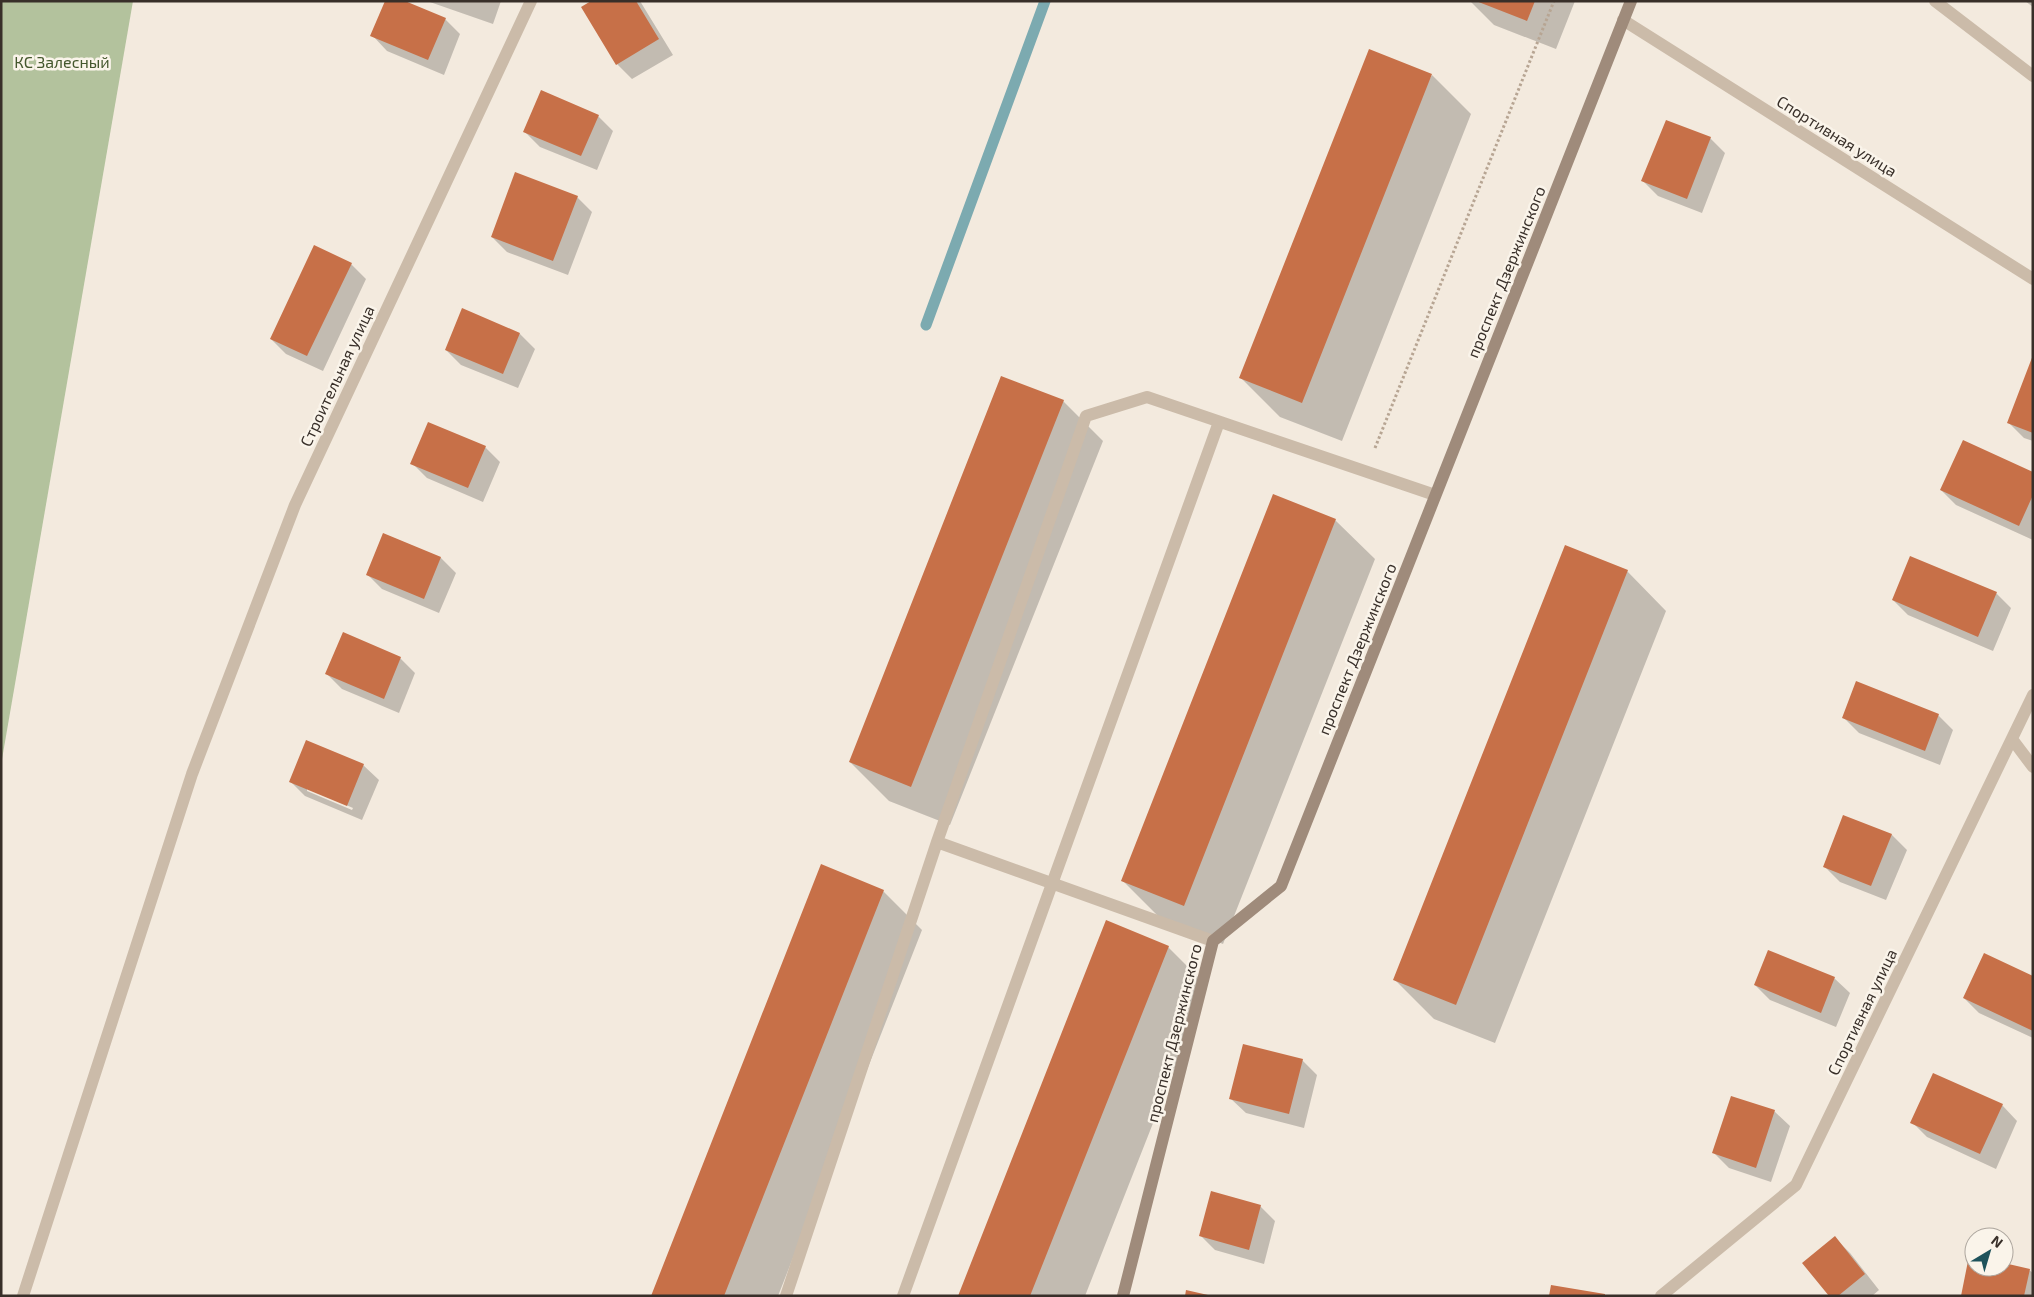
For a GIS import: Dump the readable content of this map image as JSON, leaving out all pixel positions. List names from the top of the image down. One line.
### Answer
{"streets":{"street":["Спортивная улица","проспект Дзержинского","Строительная улица"]},"crossings":[["Спортивная улица","проспект Дзержинского"]],"parks":["КС Залесный"],"north":"top right"}
